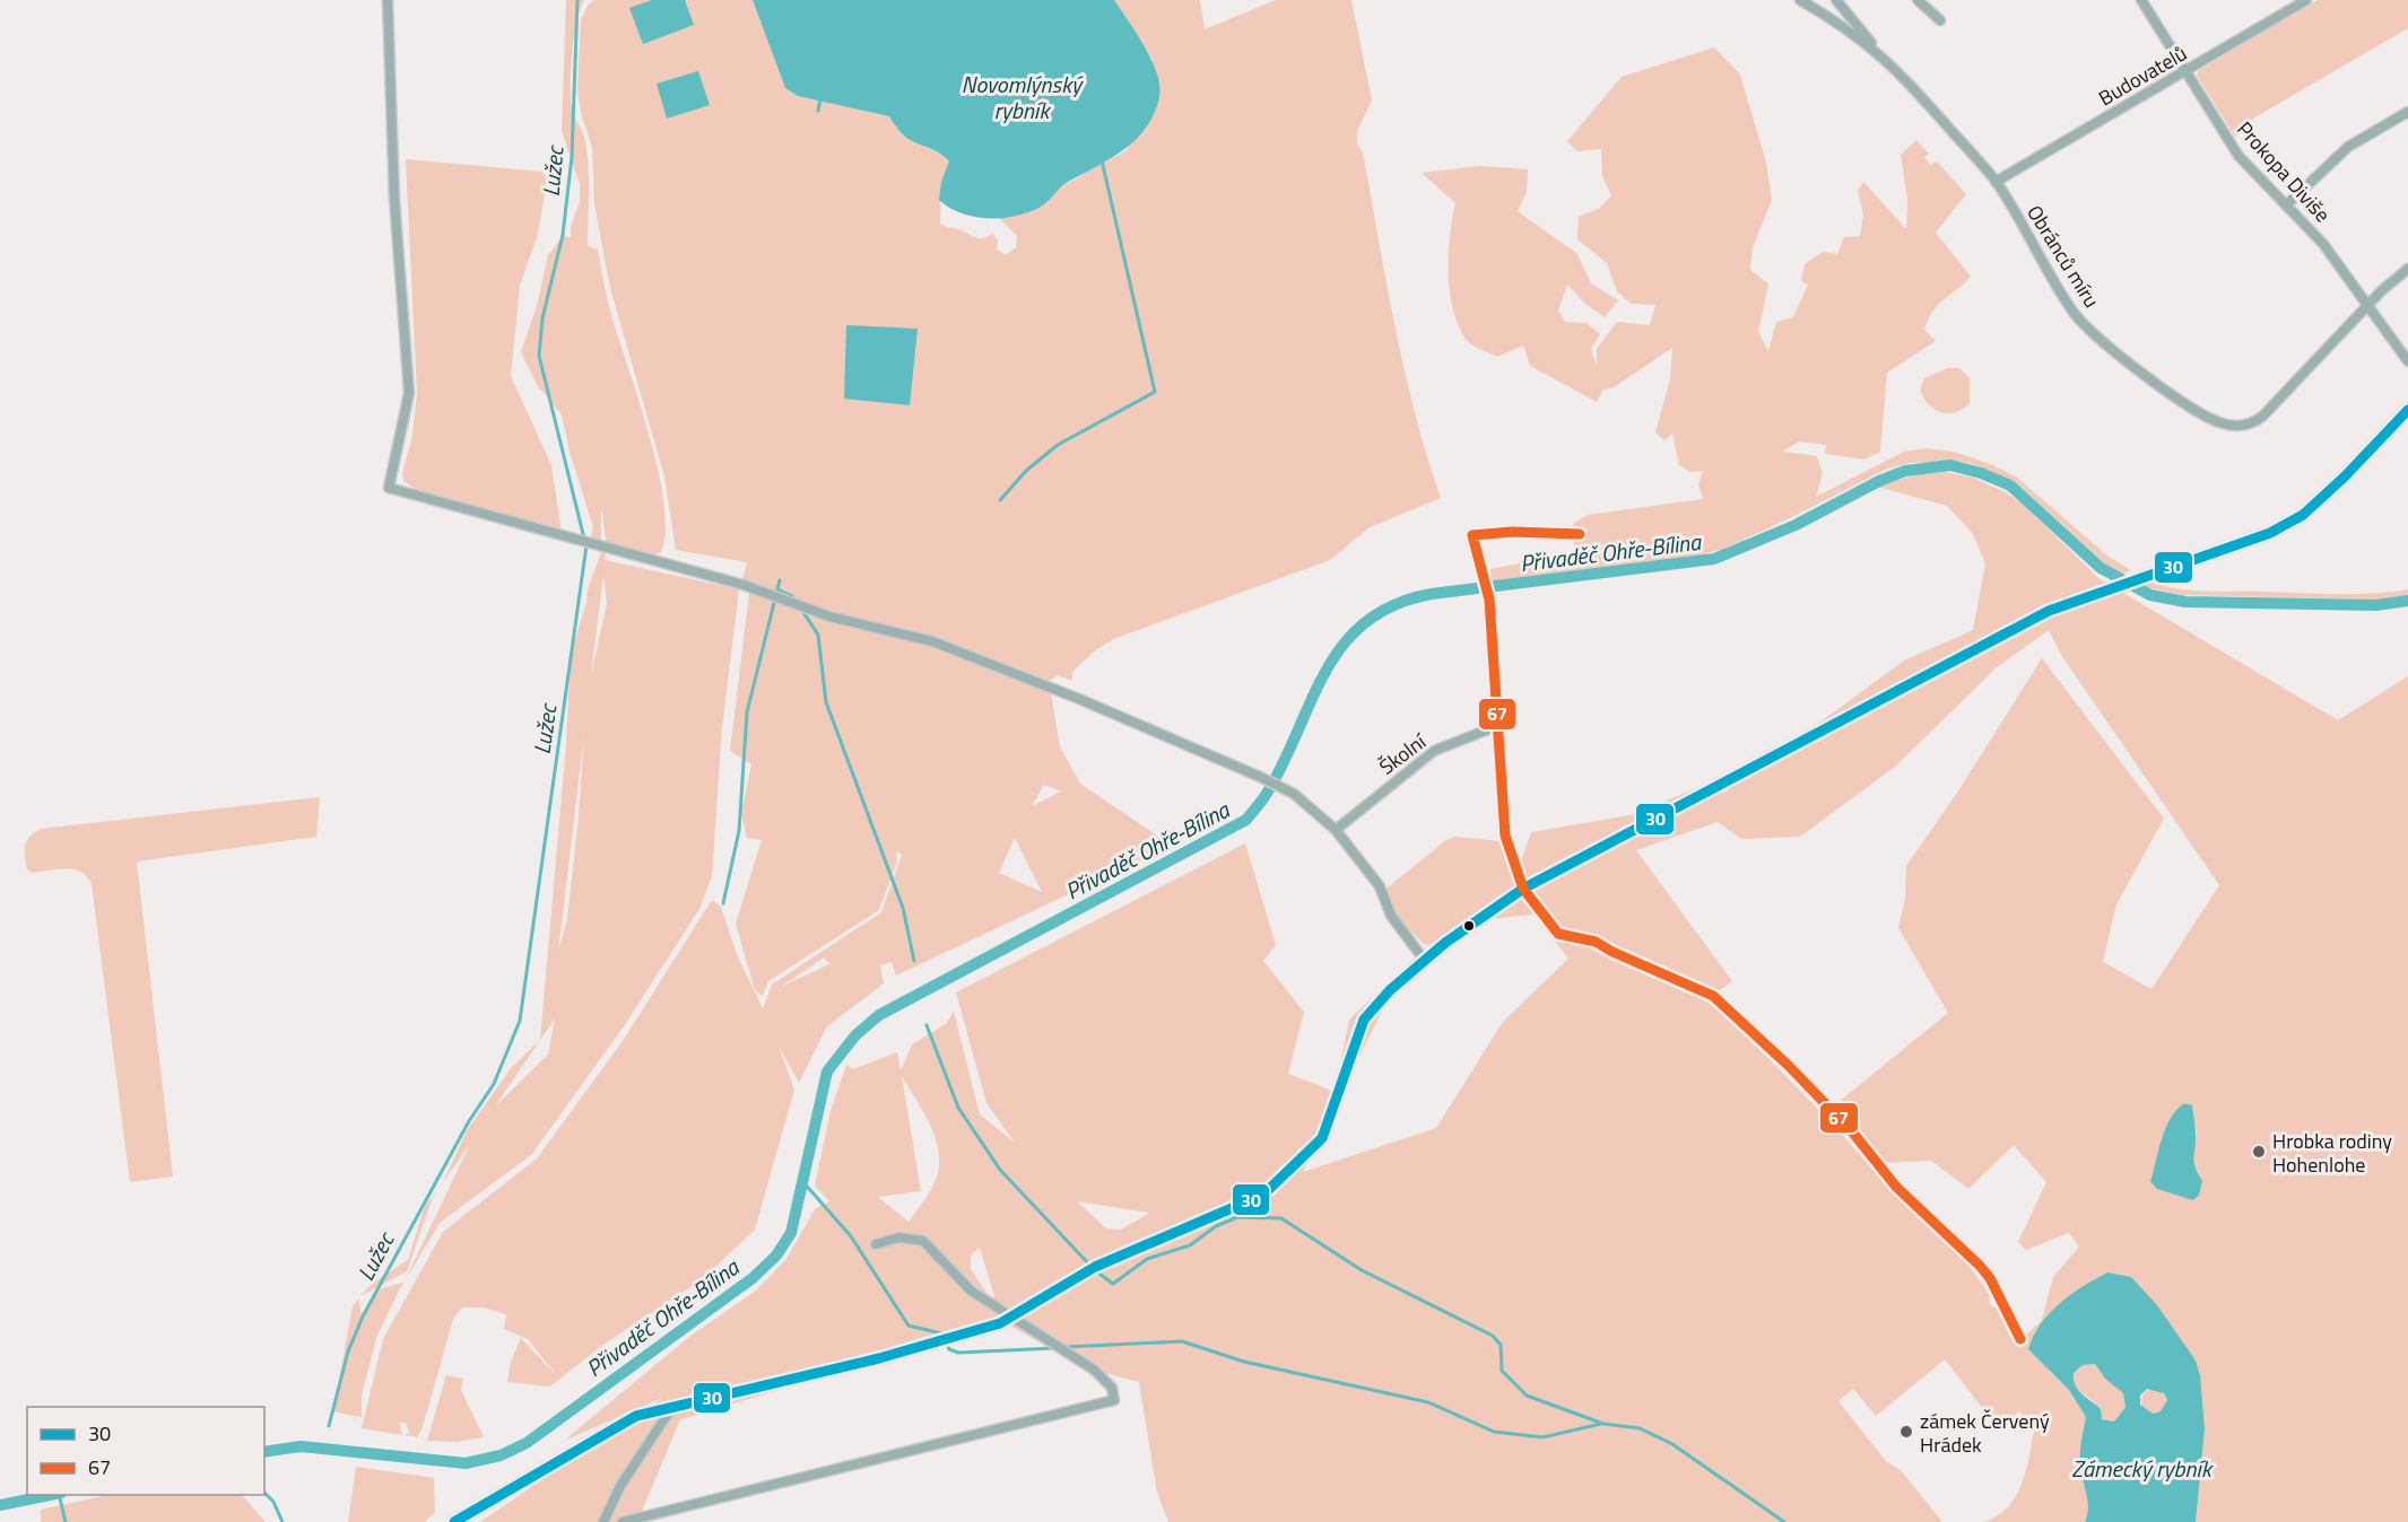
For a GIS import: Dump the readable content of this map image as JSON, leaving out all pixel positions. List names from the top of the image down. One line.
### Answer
{"streets":{"street":["Budovatelů","Prokopa Diviše","Obránců míru","Školní"]},"crossings":[["Budovatelů","Prokopa Diviše"],["Budovatelů","Obránců míru"],["Prokopa Diviše","Obránců míru"]],"water":["Novomlýnský rybník","Lužec","Přivaděč Ohře-Bílina","Zámecký rybník"],"places":["Hrobka rodiny Hohenlohe","zámek Červený Hrádek"],"lines":["transit line 30","transit line 67"],"legend":["30","67"]}
